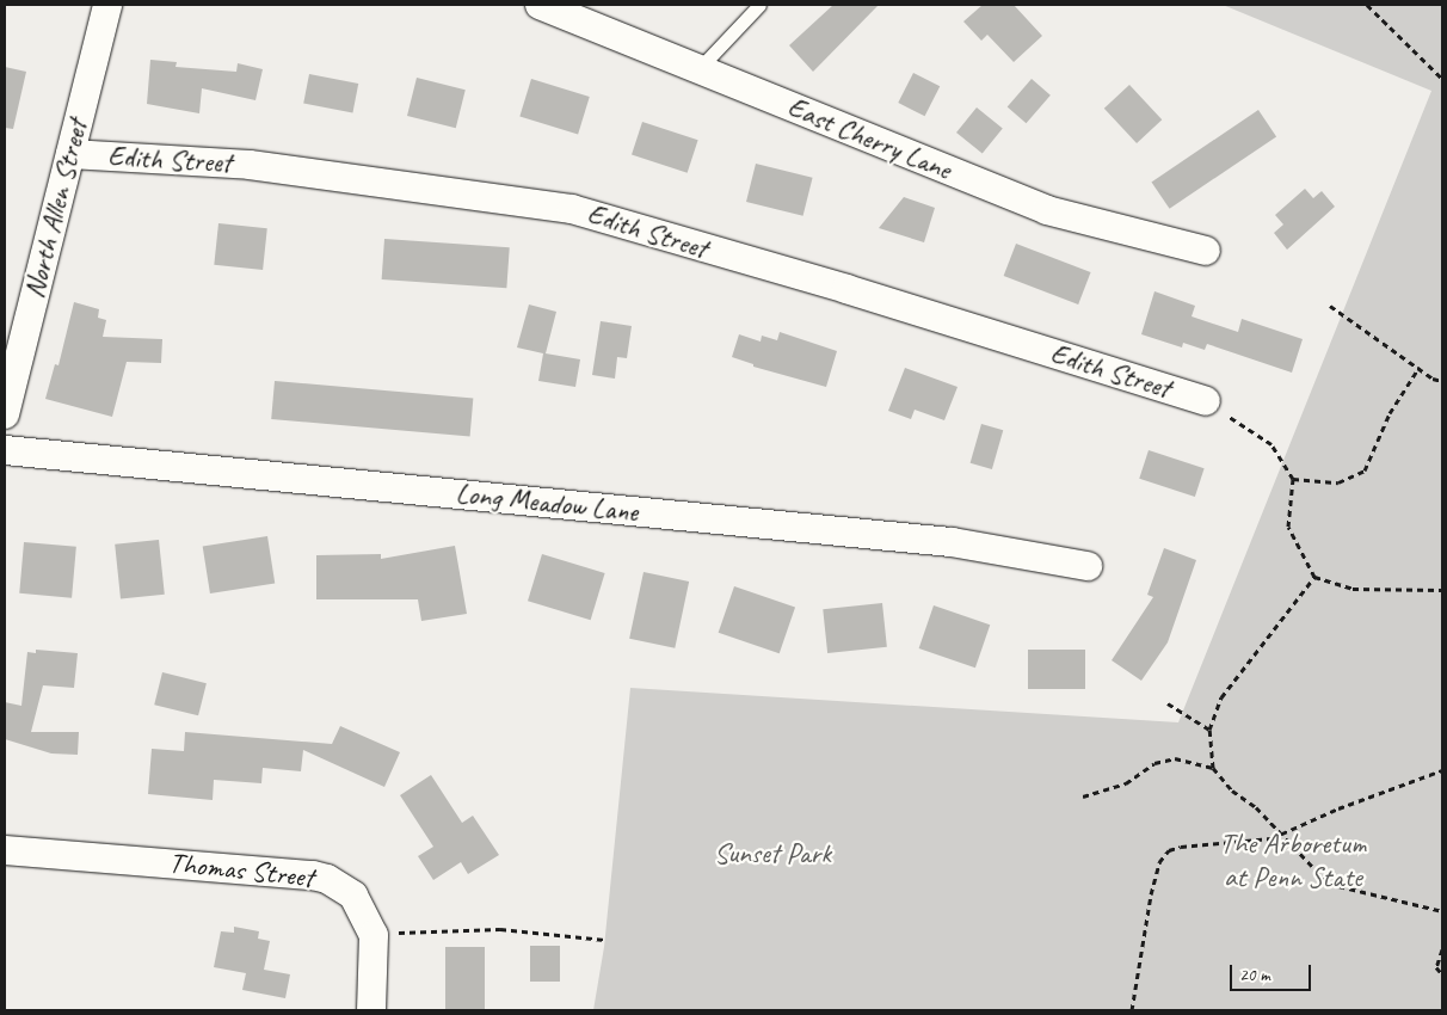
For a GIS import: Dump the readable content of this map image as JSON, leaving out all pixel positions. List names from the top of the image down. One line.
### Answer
{"streets":{"street":["East Cherry Lane","Edith Street","North Allen Street","Long Meadow Lane","Thomas Street"]},"crossings":[["Edith Street","North Allen Street"]],"parks":["The Arboretum at Penn State","Sunset Park"],"scale_bar":"20 m"}
